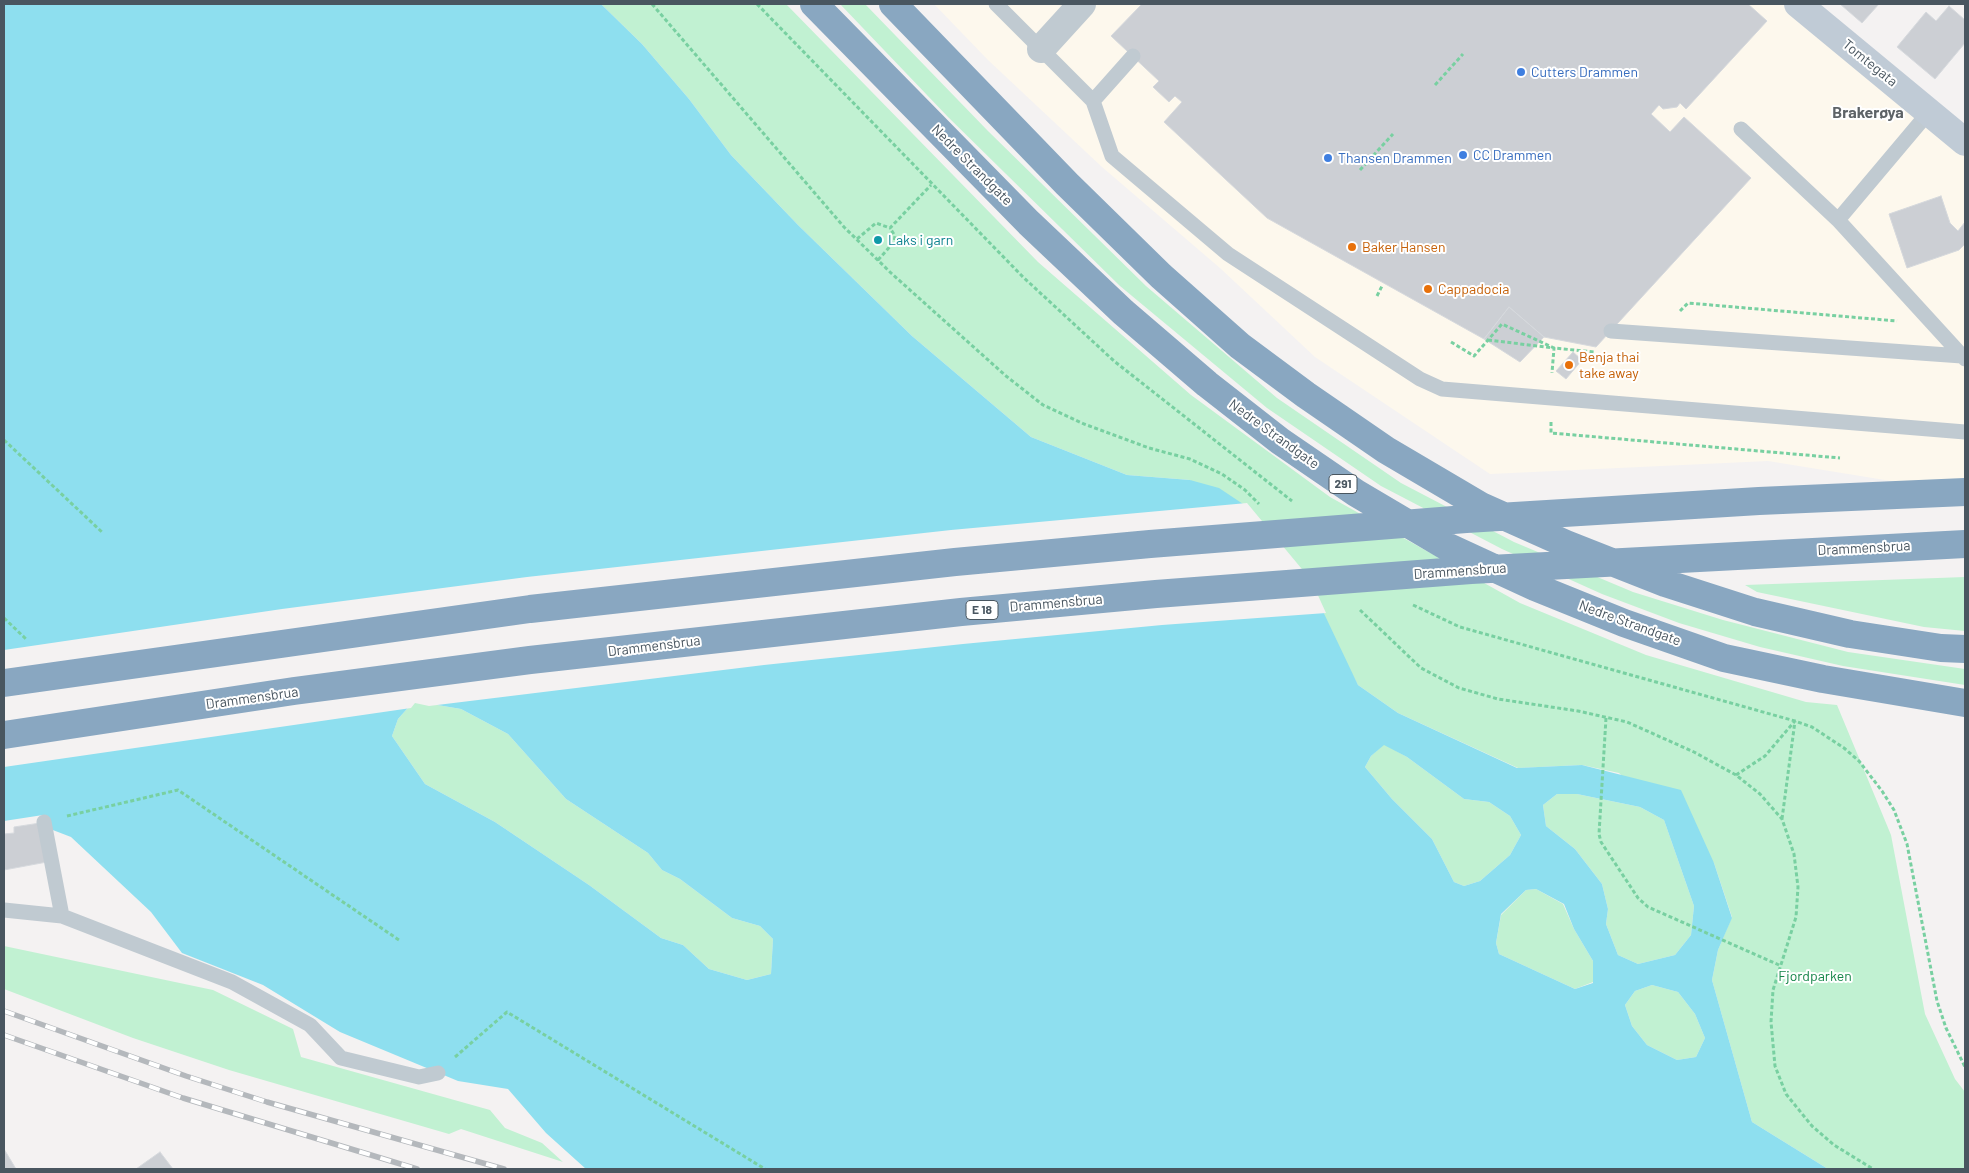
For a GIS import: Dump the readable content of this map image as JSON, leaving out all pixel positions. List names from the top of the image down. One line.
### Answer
{"streets":{"highway":["Nedre Strandgate","291","Drammensbrua","E 18"],"street":["Tomtegata"]},"districts":["Brakerøya"],"parks":["Fjordparken"],"places":["Cutters Drammen","CC Drammen","Thansen Drammen","Laks i garn","Baker Hansen","Cappadocia","Benja thai take away"]}
